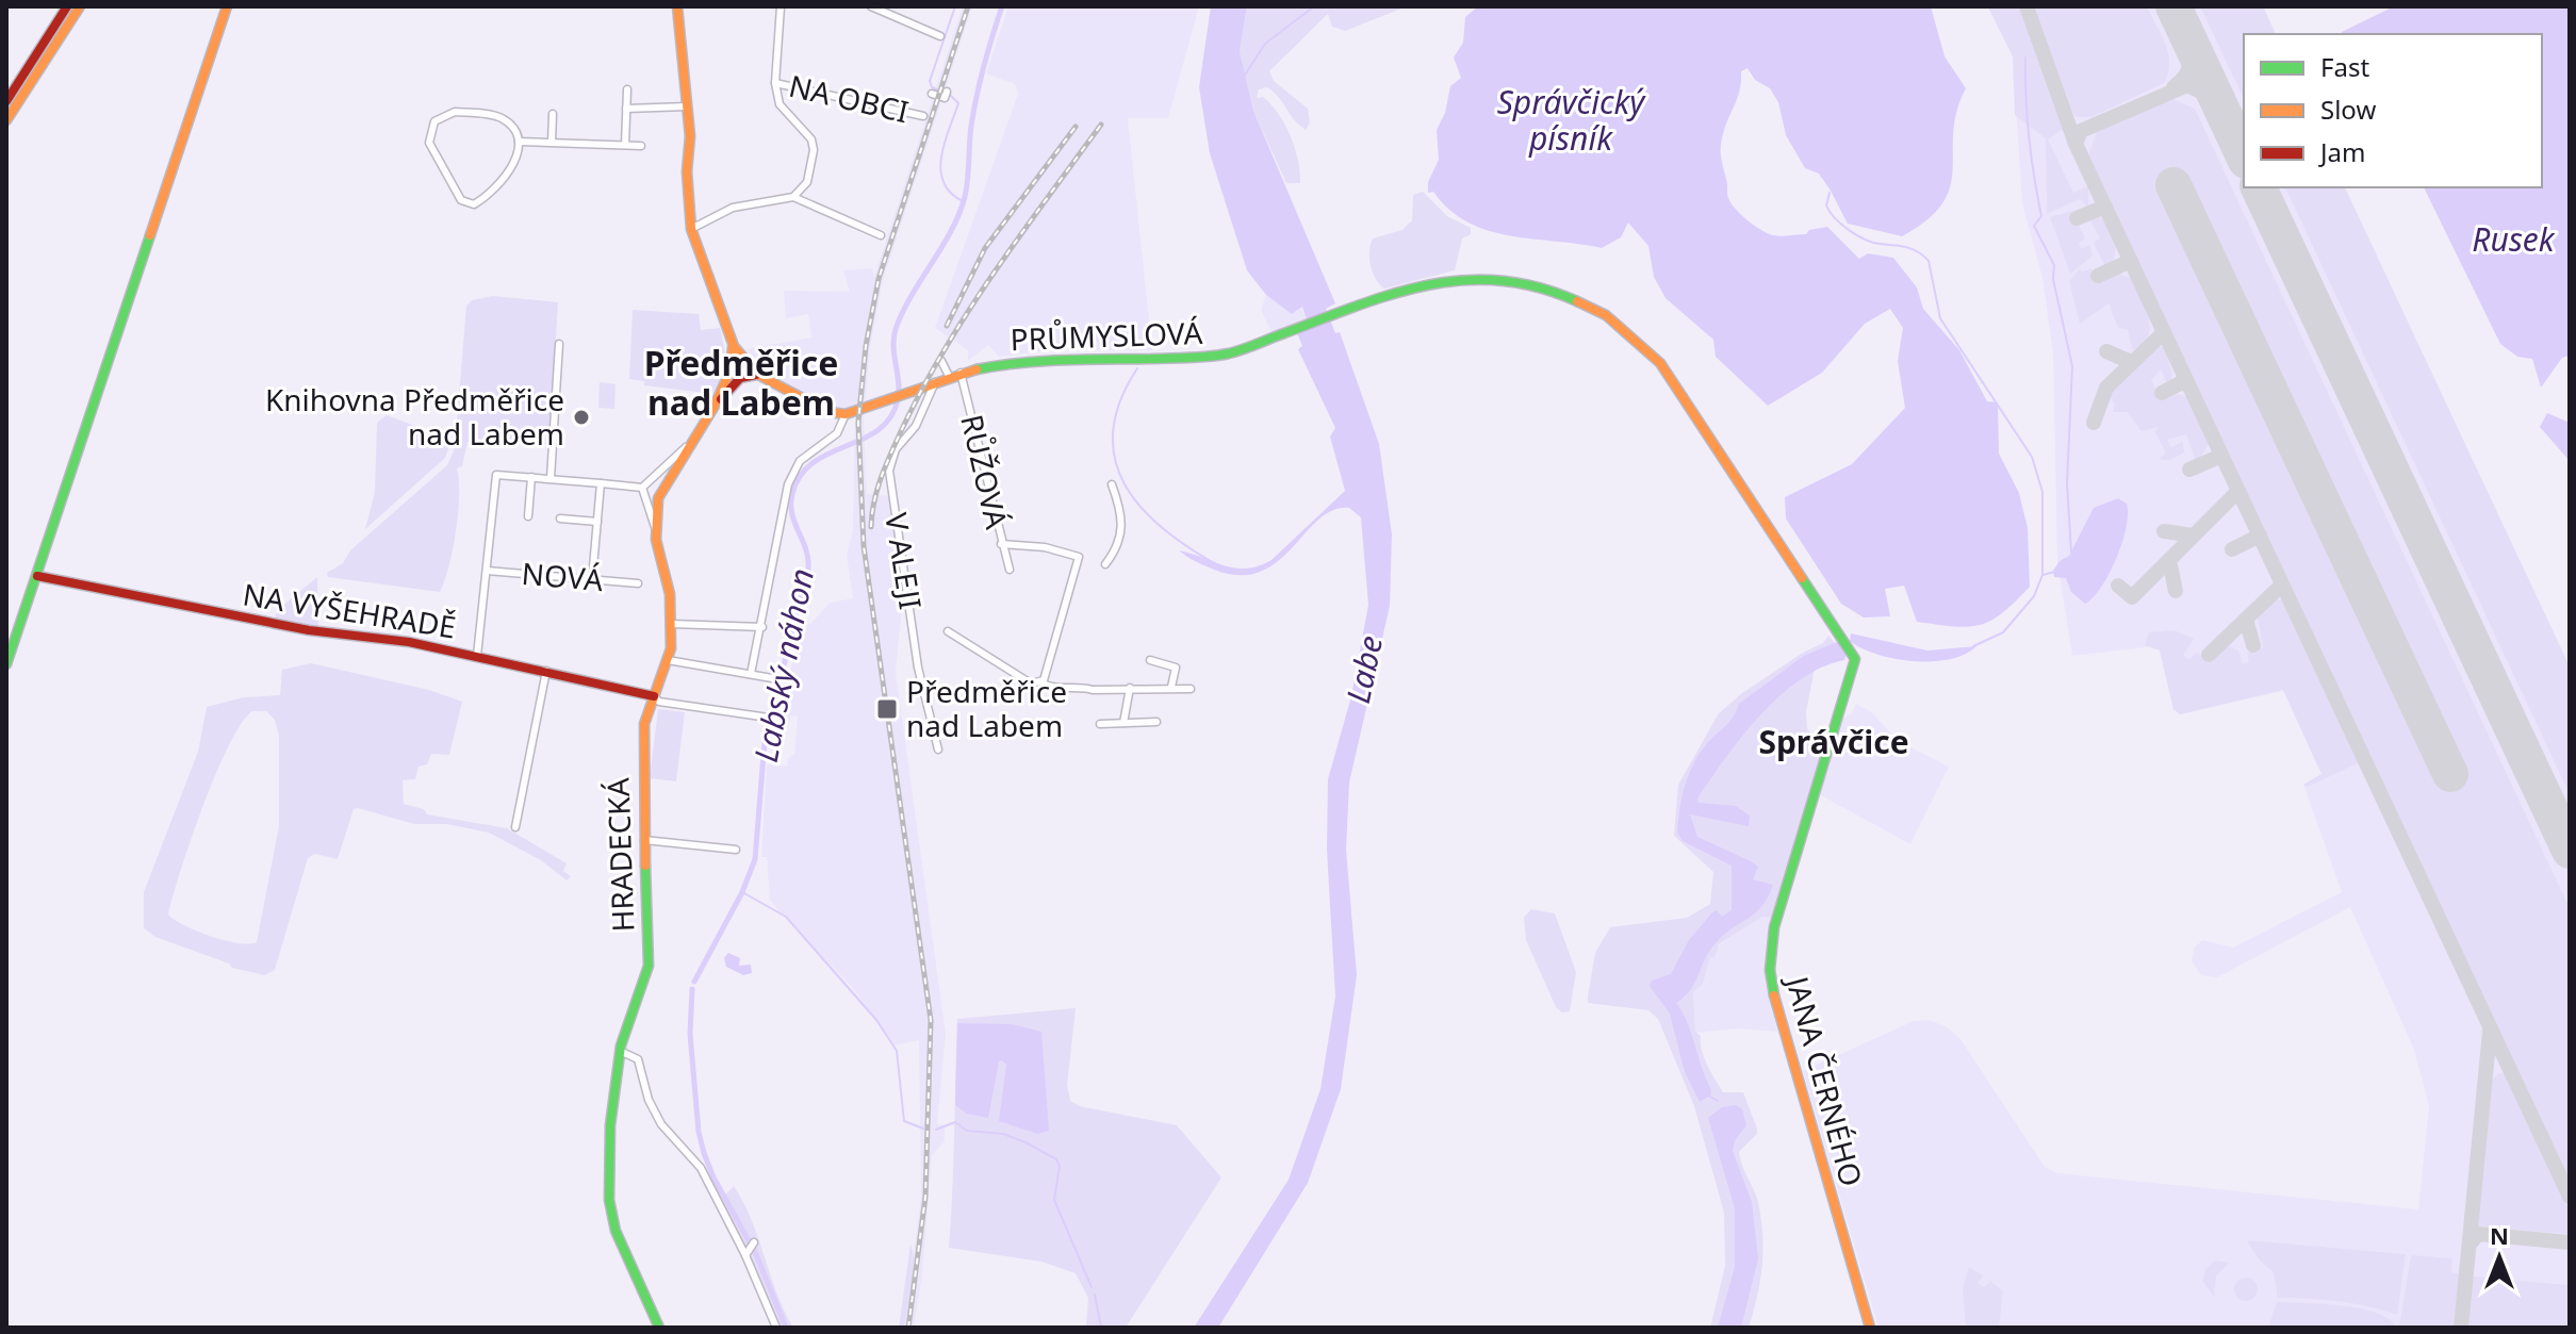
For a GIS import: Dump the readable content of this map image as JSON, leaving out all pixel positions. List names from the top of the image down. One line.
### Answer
{"streets":{"main road":["PRŮMYSLOVÁ","NA VYŠEHRADĚ","HRADECKÁ","JANA ČERNÉHO"],"street":["NA OBCI","RŮŽOVÁ","V ALEJI","NOVÁ"]},"crossings":[["PRŮMYSLOVÁ","RŮŽOVÁ"],["PRŮMYSLOVÁ","V ALEJI"],["PRŮMYSLOVÁ","JANA ČERNÉHO"],["NA VYŠEHRADĚ","HRADECKÁ"]],"districts":["Předměřice nad Labem","Správčice"],"water":["Správčický písník","Rusek","Labský náhon","Labe"],"places":{"other":["Knihovna Předměřice nad Labem"],"transit":["Předměřice nad Labem"]},"legend":["Fast","Slow","Jam"],"north":"top"}
